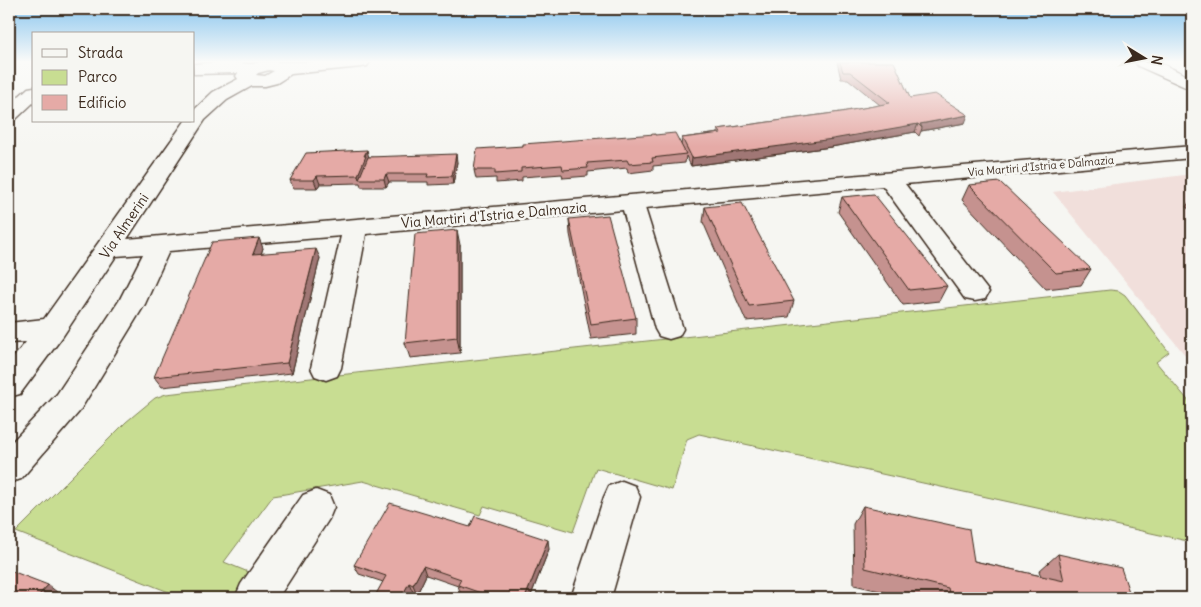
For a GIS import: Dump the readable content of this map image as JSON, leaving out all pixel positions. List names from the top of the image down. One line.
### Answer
{"streets":{"street":["Via Martiri d'Istria e Dalmazia","Via Almerini"]},"crossings":[["Via Martiri d'Istria e Dalmazia","Via Almerini"]],"legend":["Strada","Parco","Edificio"],"north":"right"}
